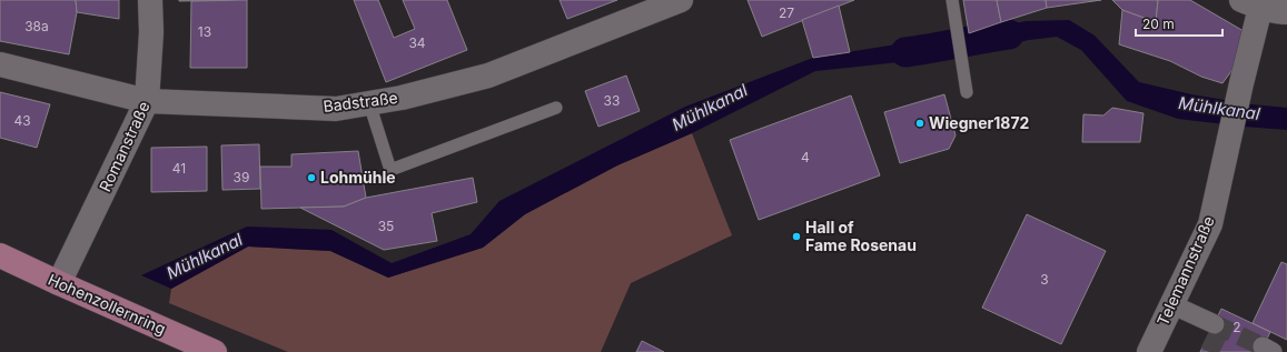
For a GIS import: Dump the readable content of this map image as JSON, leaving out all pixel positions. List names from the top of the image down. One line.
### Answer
{"streets":{"main road":["Hohenzollernring"],"street":["Badstraße","Romanstraße","Telemannstraße"]},"crossings":[["Badstraße","Romanstraße"],["Romanstraße","Hohenzollernring"]],"water":["Mühlkanal"],"places":["Wiegner1872","Lohmühle","Hall of Fame Rosenau"],"house_numbers":["27","38a","13","34","33","43","4","41","39","35","3","2"],"scale_bar":"20 m"}
